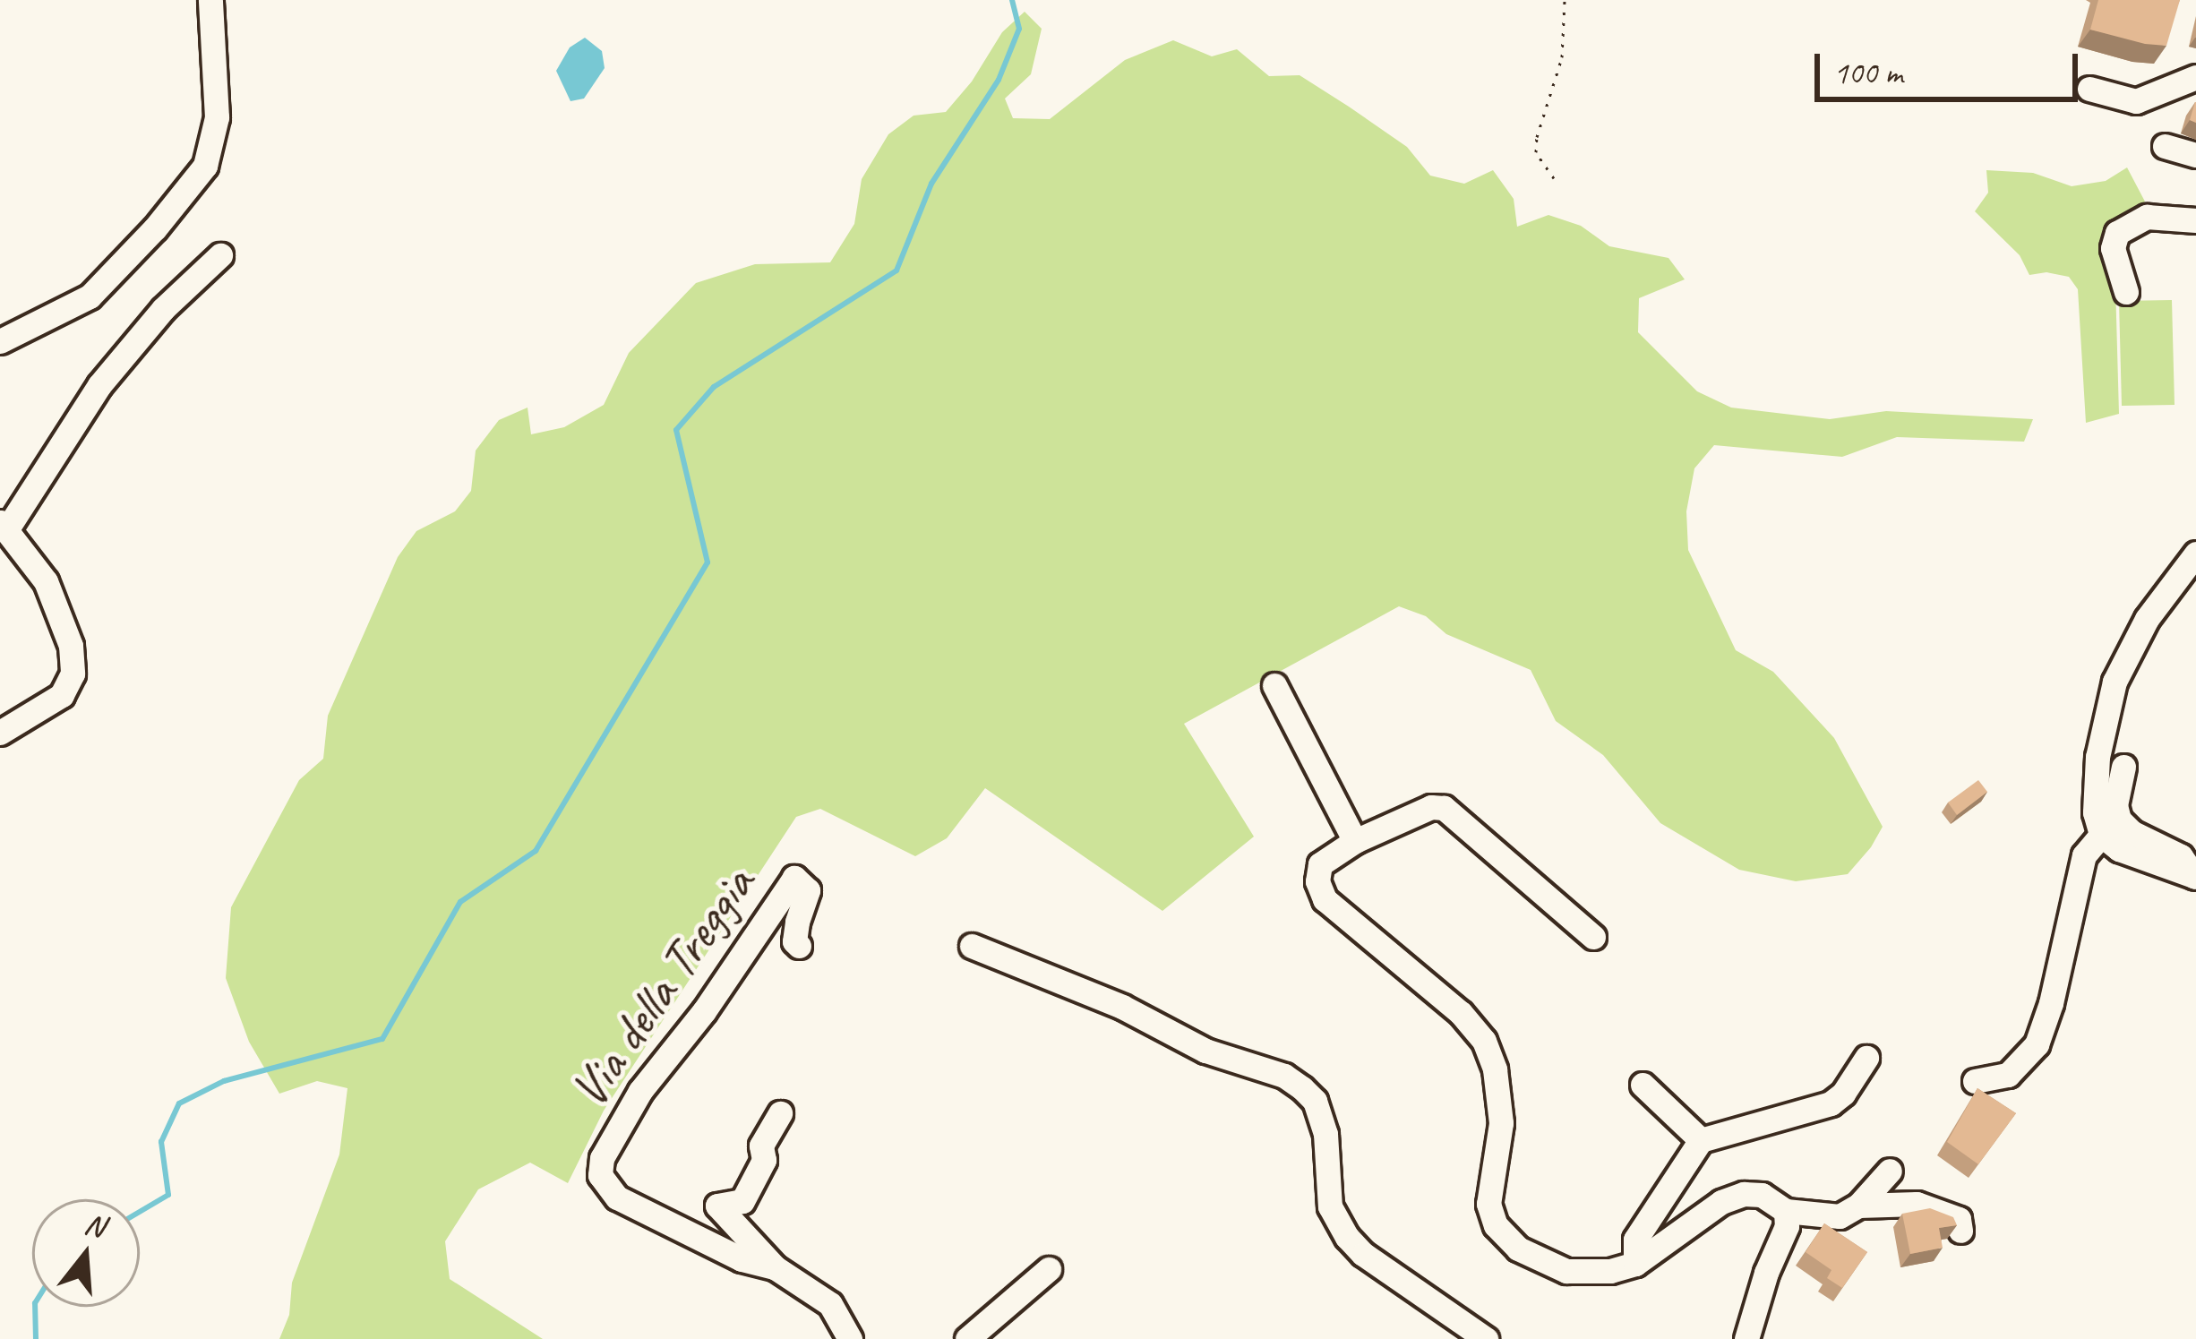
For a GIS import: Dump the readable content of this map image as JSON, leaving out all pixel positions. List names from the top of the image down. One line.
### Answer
{"streets":{"street":["Via della Treggia"]},"scale_bar":"100 m","north":"top"}
